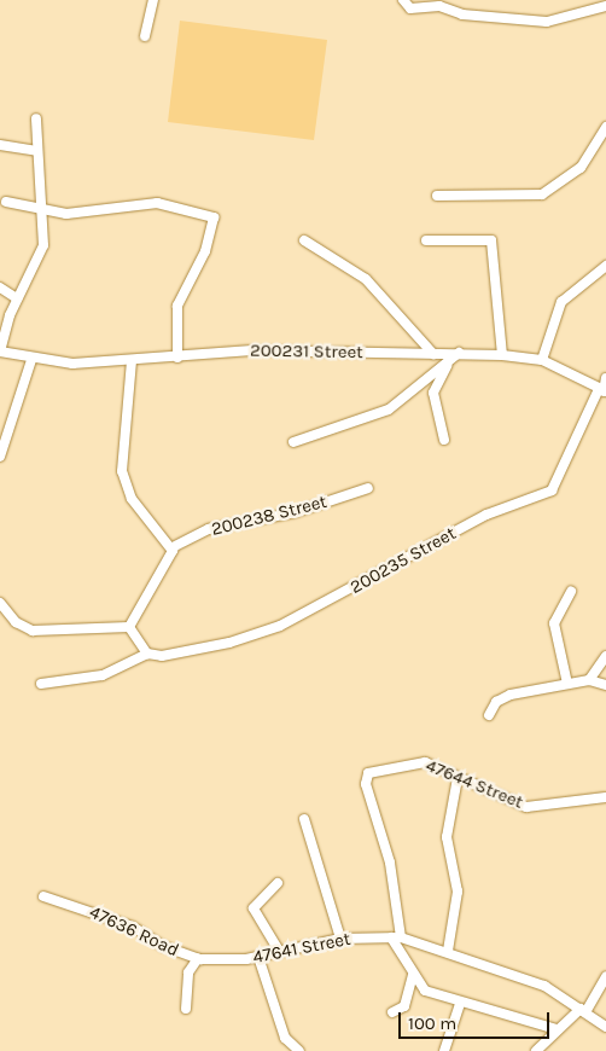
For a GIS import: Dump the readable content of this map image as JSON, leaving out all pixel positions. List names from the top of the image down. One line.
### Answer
{"streets":{"street":["200231 Street","200238 Street","200235 Street","47644 Street","47636 Road","47641 Street"]},"crossings":[["200231 Street","200235 Street"],["47644 Street","47641 Street"],["47636 Road","47641 Street"]],"scale_bar":"100 m"}
